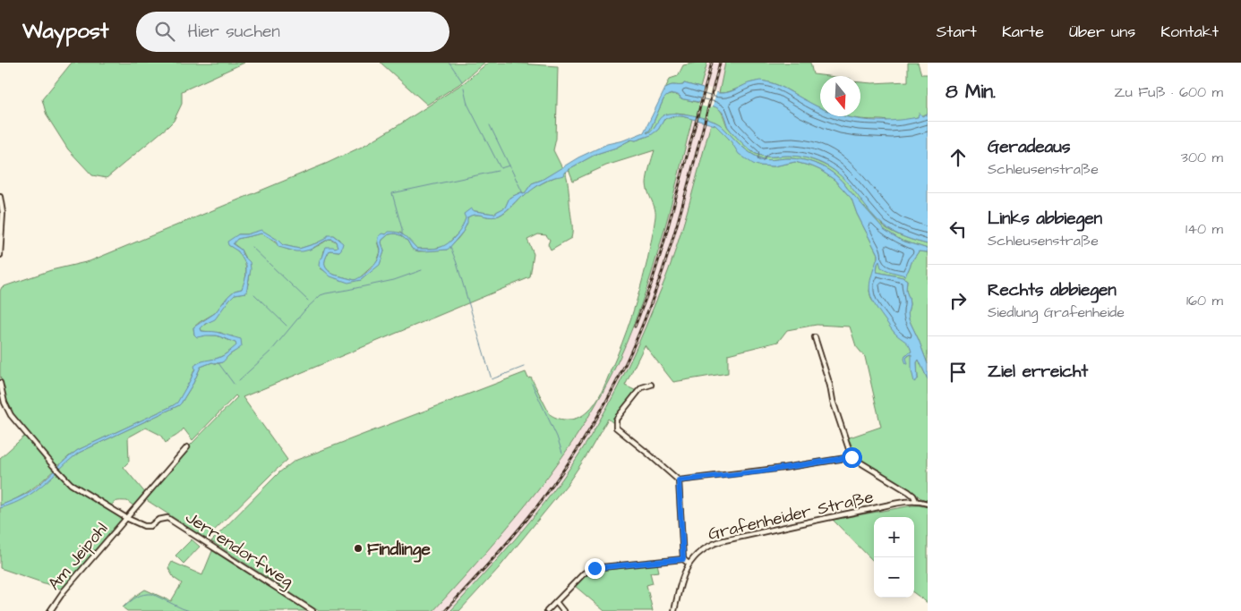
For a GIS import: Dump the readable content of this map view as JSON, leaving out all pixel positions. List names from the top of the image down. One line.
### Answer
{"streets":{"street":["Grafenheider Straße","Jerrendorfweg","Am Jeipohl"]},"crossings":[["Jerrendorfweg","Am Jeipohl"]],"places":["Findlinge"],"north":"bottom","page":{"header":"Waypost","search":"Hier suchen","nav":["Start","Karte","Über uns","Kontakt"],"heading":["8 Min.","Zu Fuß · 600 m"],"list":[["Geradeaus","Schleusenstraße","300 m"],["Links abbiegen","Schleusenstraße","140 m"],["Rechts abbiegen","Siedlung Grafenheide","160 m"],"Ziel erreicht"],"map_buttons":["+","−"]}}
